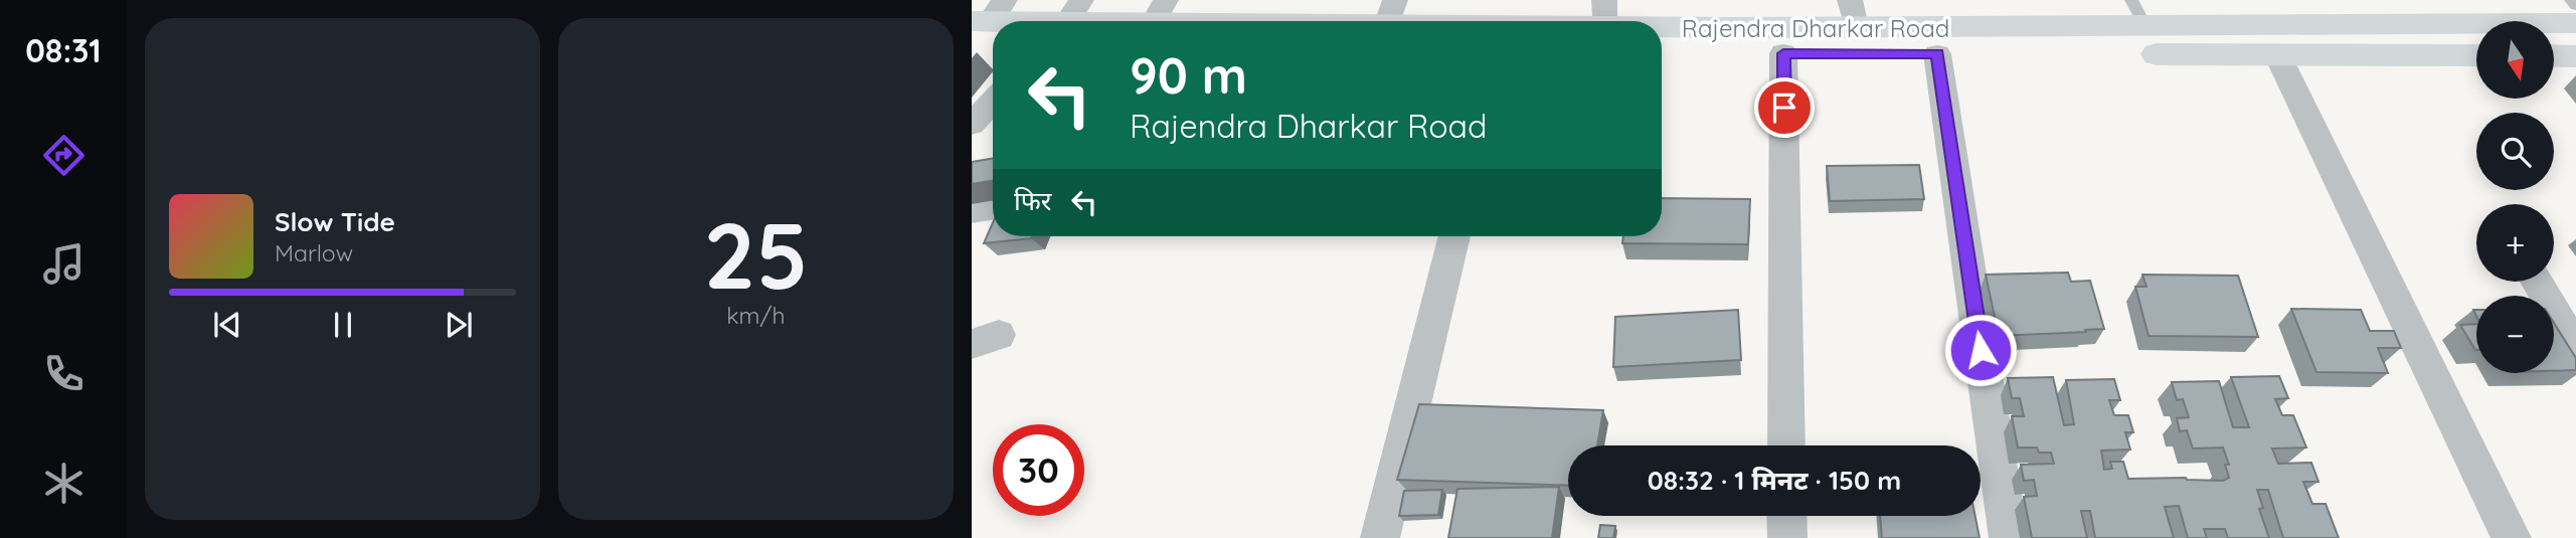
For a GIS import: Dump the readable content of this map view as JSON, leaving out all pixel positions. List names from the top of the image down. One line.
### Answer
{"streets":{"main road":["Rajendra Dharkar Road"]},"north":"bottom","page":{"tabs":"08:31","tile":["25","km/h"],"map_buttons":["+","−"],"turn":["90 m","Rajendra Dharkar Road"],"then":"फिर","song":["Slow Tide","Marlow"],"limit":"30","trip":"08:32 · 1 मिनट · 150 m"}}
